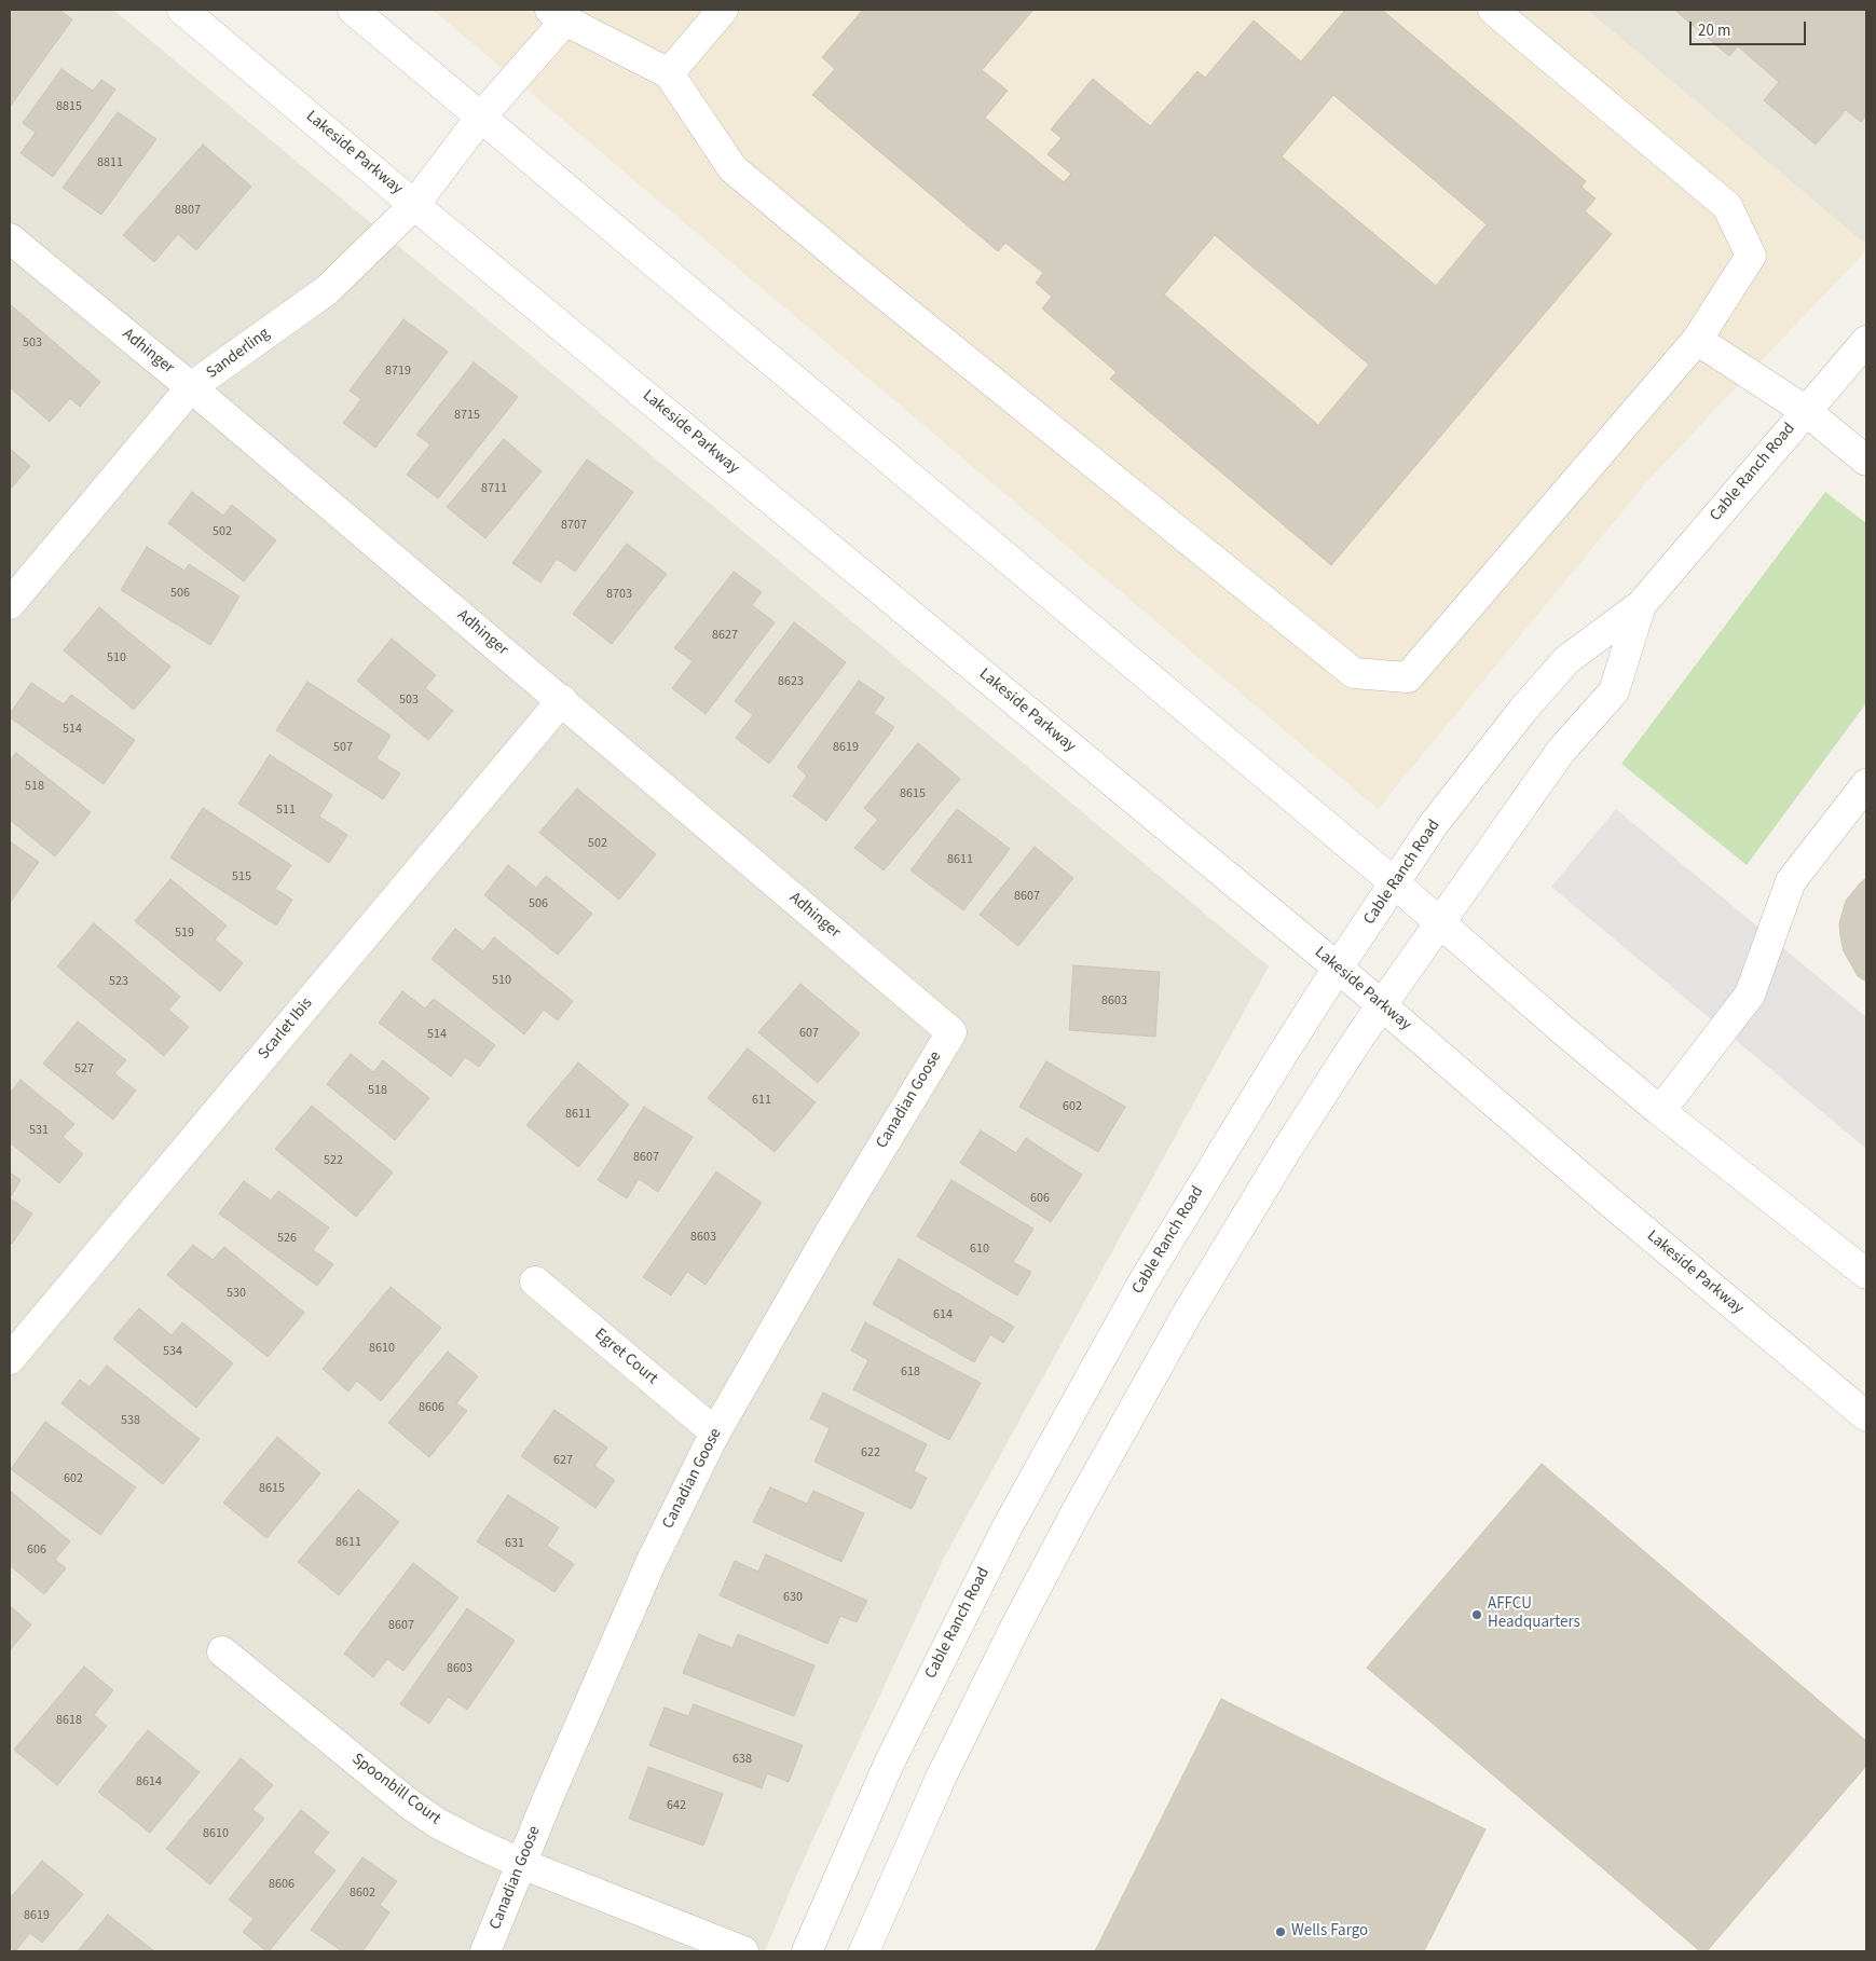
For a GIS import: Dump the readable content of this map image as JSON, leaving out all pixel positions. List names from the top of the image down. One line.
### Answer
{"streets":{"street":["Lakeside Parkway","Adhinger","Sanderling","Cable Ranch Road","Scarlet Ibis","Canadian Goose","Egret Court","Spoonbill Court"]},"crossings":[["Lakeside Parkway","Sanderling"],["Lakeside Parkway","Cable Ranch Road"],["Adhinger","Sanderling"],["Adhinger","Scarlet Ibis"],["Adhinger","Canadian Goose"],["Canadian Goose","Egret Court"],["Canadian Goose","Spoonbill Court"]],"places":["AFFCU Headquarters","Wells Fargo"],"house_numbers":["8815","8811","8807","503","8719","8715","8711","8707","502","506","8703","8627","510","8623","503","514","507","8619","518","8615","511","502","8611","515","8607","506","519","510","523","8603","607","514","527","518","611","602","8611","531","8607","522","606","8603","526","610","530","614","8610","534","618","8606","538","622","627","602","8615","8611","631","606","630","8607","8603","8618","638","8614","642","8610","8606","8602","8619"],"scale_bar":"20 m"}
